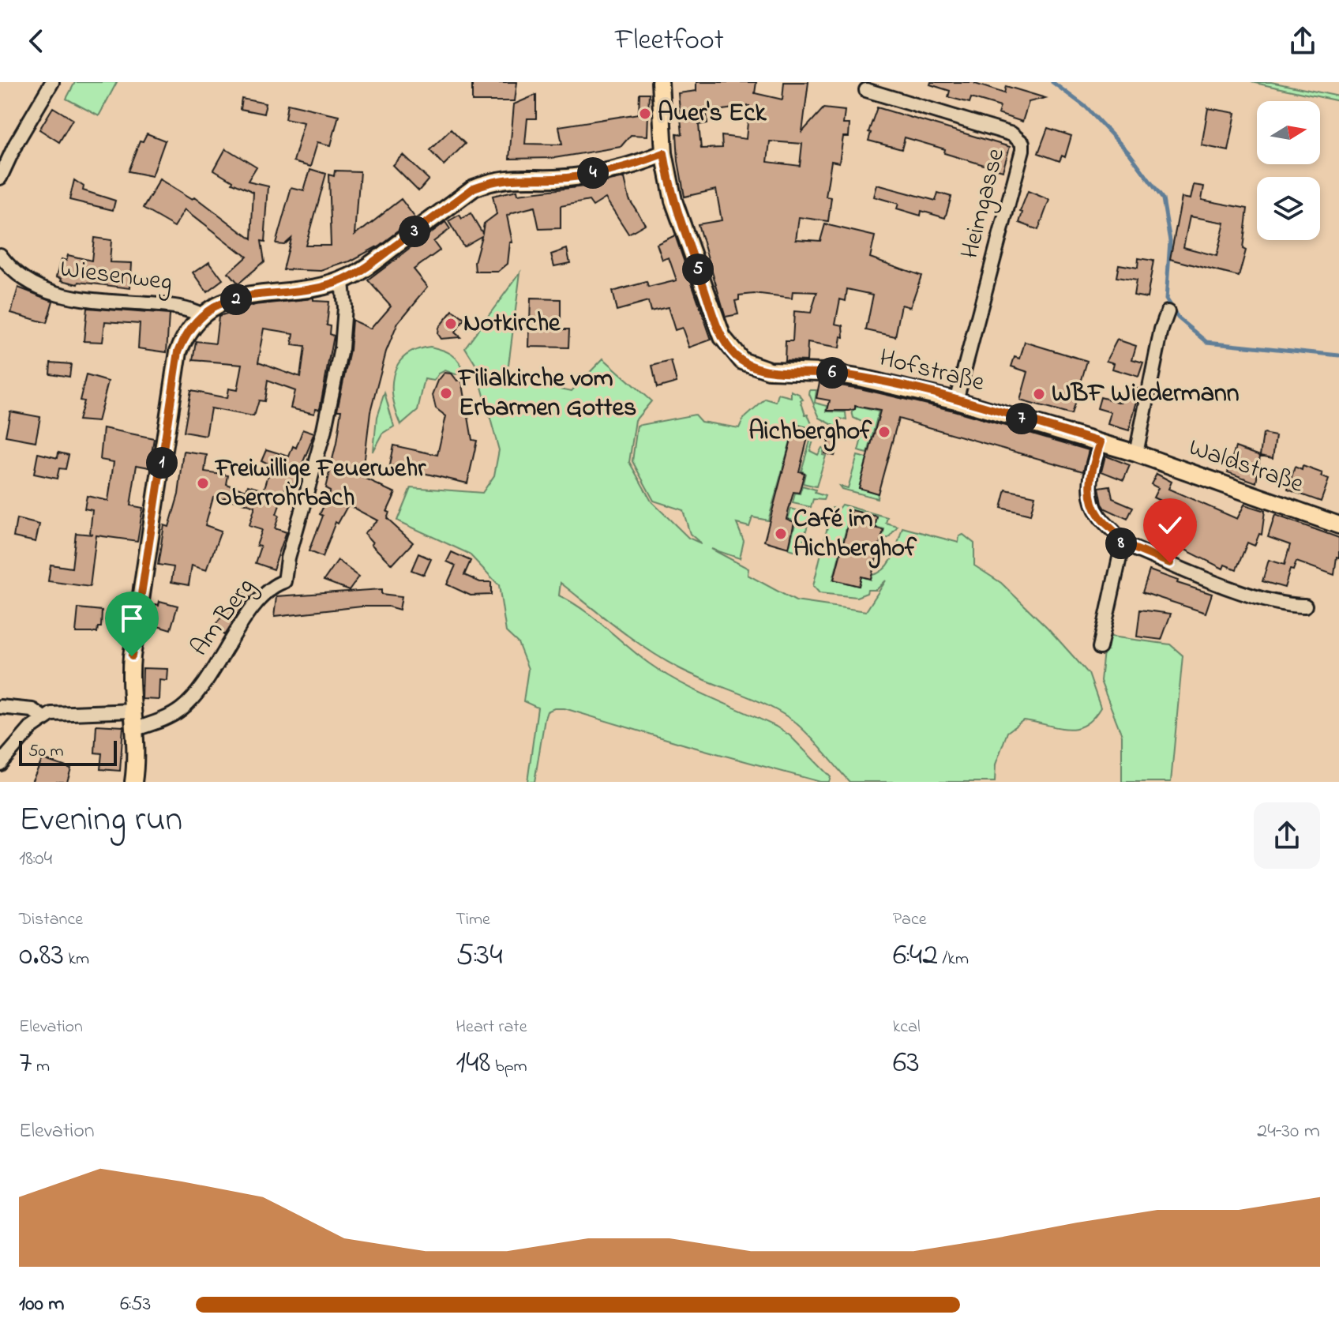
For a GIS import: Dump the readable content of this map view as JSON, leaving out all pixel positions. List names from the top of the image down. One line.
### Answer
{"streets":{"main road":["Hofstraße","Waldstraße"],"street":["Heimgasse","Wiesenweg","Am Berg"]},"crossings":[["Heimgasse","Hofstraße"],["Hofstraße","Waldstraße"]],"places":["Auer's Eck","Notkirche","Filialkirche vom Erbarmen Gottes","WBF Wiedermann","Aichberghof","Freiwillige Feuerwehr Oberrohrbach","Café im Aichberghof"],"scale_bar":"50 m","north":"right","page":{"header":"Fleetfoot","pins":["4","3","5","2","6","7","1","8"],"scale":"50 m","heading":["Evening run","18:04"],"stats":[["Distance","0.83 km"],["Time","5:34"],["Pace","6:42 /km"],["Elevation","7 m"],["Heart rate","148 bpm"],["kcal","63"]],"chart":["Elevation","24–30 m"],"list":[{"name":"100 m","note":"6:53"}]}}
